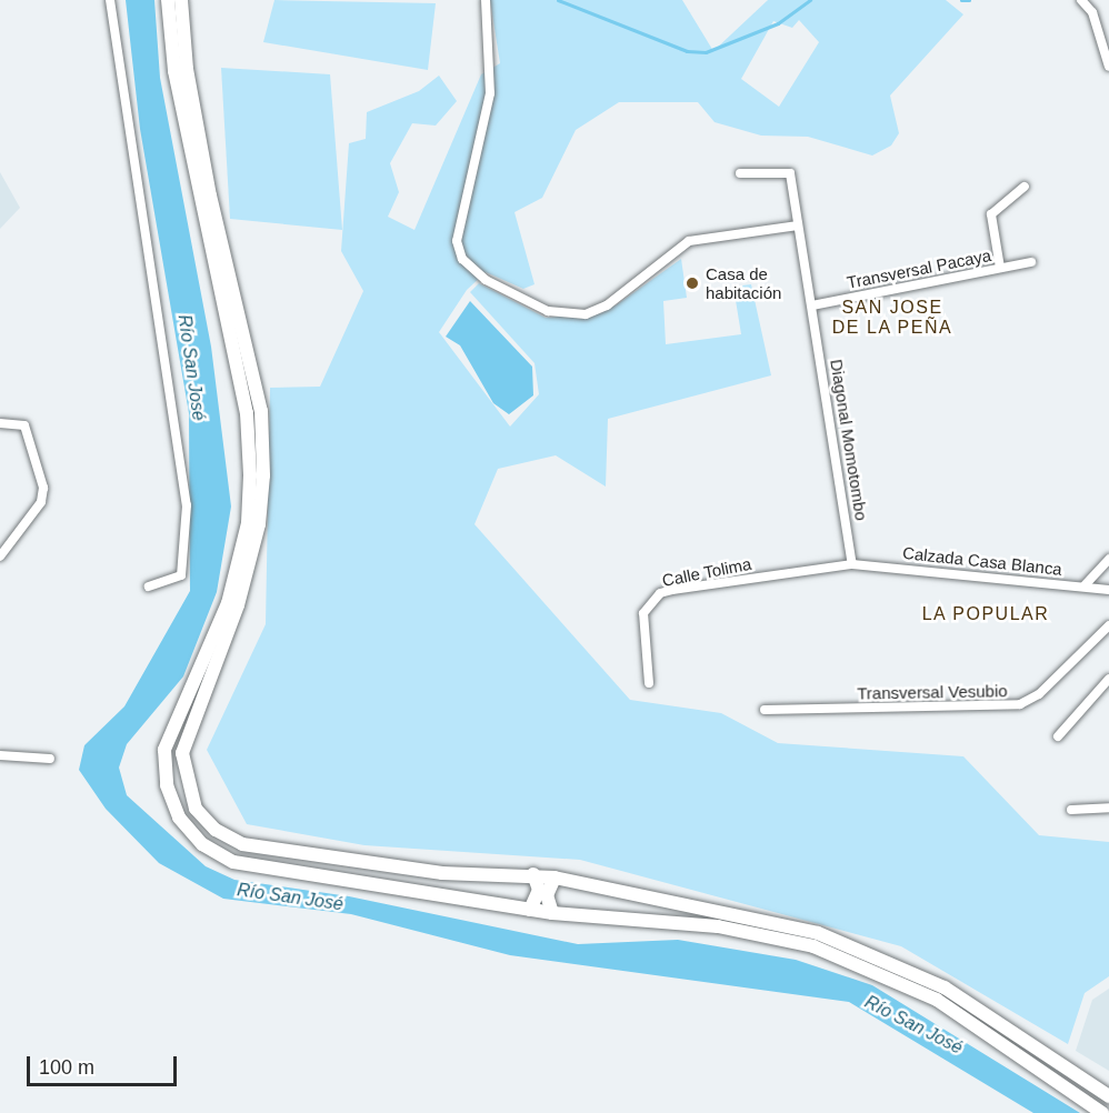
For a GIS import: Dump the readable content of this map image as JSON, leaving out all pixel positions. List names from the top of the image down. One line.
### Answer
{"streets":{"street":["Transversal Pacaya","Diagonal Momotombo","Calzada Casa Blanca","Calle Tolima","Transversal Vesubio"]},"crossings":[["Transversal Pacaya","Diagonal Momotombo"],["Diagonal Momotombo","Calzada Casa Blanca"],["Diagonal Momotombo","Calle Tolima"],["Calzada Casa Blanca","Calle Tolima"]],"districts":["SAN JOSE DE LA PEÑA","LA POPULAR"],"water":["Río San José"],"places":["Casa de habitación"],"scale_bar":"100 m"}
